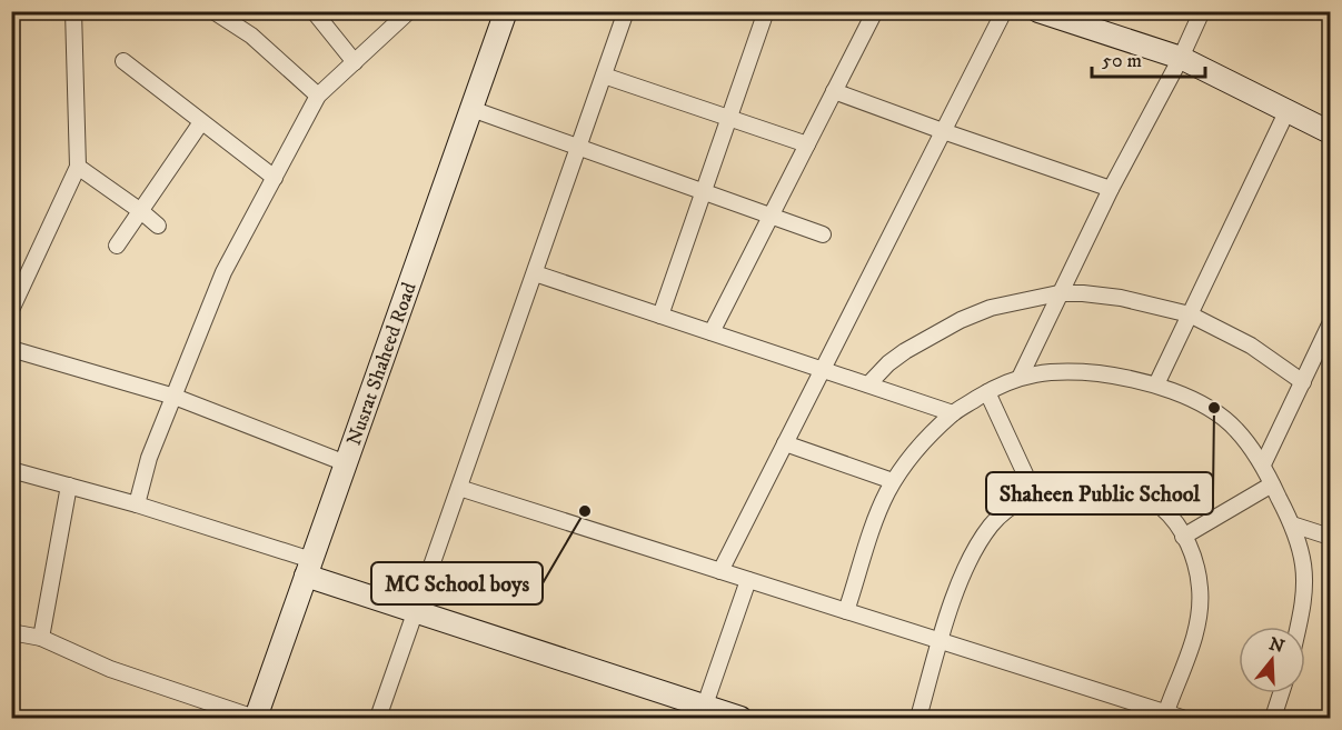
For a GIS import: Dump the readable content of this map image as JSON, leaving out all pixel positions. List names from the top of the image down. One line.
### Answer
{"streets":{"street":["Nusrat Shaheed Road"]},"places":["Shaheen Public School","MC School boys"],"scale_bar":"50 m","north":"top"}
